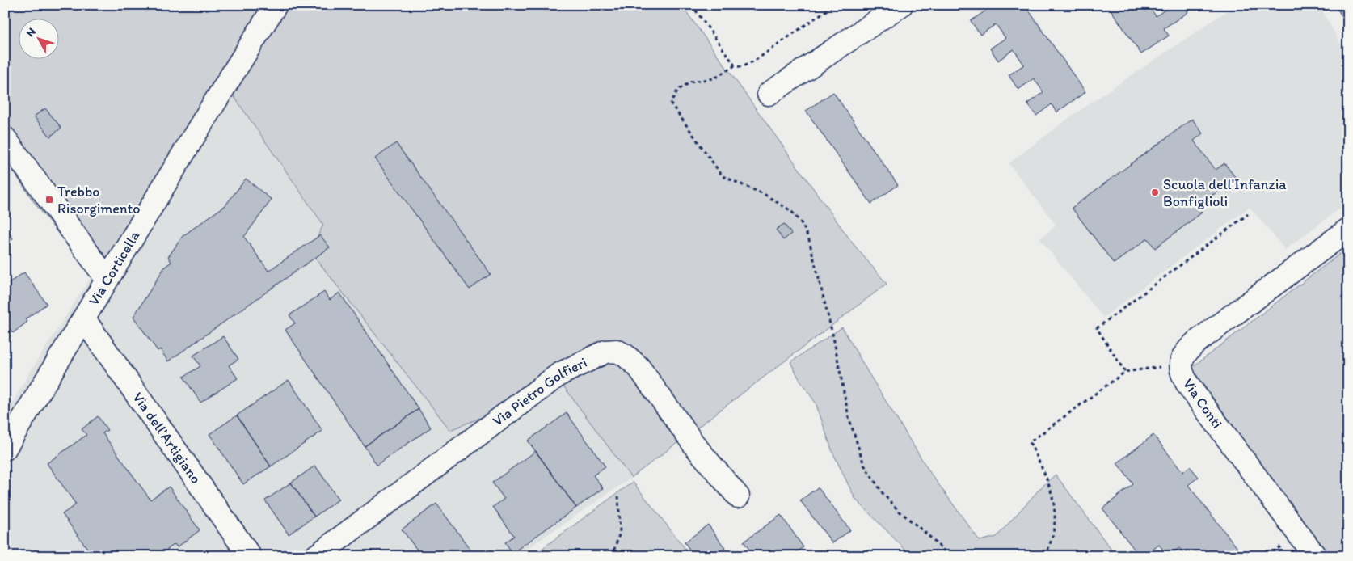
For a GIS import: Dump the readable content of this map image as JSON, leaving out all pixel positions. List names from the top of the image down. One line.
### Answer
{"streets":{"street":["Via Corticella","Via Pietro Golfieri","Via Conti","Via dell'Artigiano"]},"crossings":[["Via Corticella","Via dell'Artigiano"]],"places":{"other":["Scuola dell'Infanzia Bonfiglioli"],"transit":["Trebbo Risorgimento"]},"north":"top left"}
